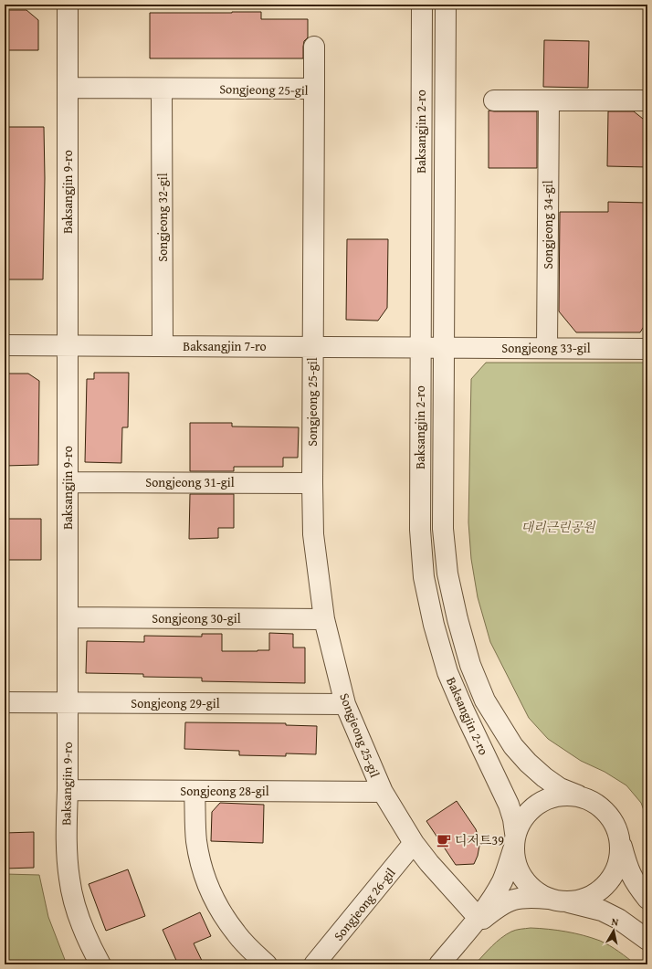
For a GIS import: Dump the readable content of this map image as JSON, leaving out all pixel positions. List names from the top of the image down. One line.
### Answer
{"streets":{"street":["Songjeong 25-gil","Baksangjin 2-ro","Baksangjin 9-ro","Songjeong 32-gil","Songjeong 34-gil","Baksangjin 7-ro","Songjeong 33-gil","Songjeong 31-gil","Songjeong 30-gil","Songjeong 29-gil","Songjeong 28-gil","Songjeong 26-gil"]},"crossings":[["Songjeong 25-gil","Baksangjin 9-ro"],["Songjeong 25-gil","Songjeong 32-gil"],["Songjeong 25-gil","Baksangjin 7-ro"],["Songjeong 25-gil","Songjeong 31-gil"],["Songjeong 25-gil","Songjeong 30-gil"],["Songjeong 25-gil","Songjeong 29-gil"],["Songjeong 25-gil","Songjeong 28-gil"],["Songjeong 25-gil","Songjeong 26-gil"],["Baksangjin 2-ro","Baksangjin 7-ro"],["Baksangjin 2-ro","Songjeong 33-gil"],["Baksangjin 9-ro","Baksangjin 7-ro"],["Baksangjin 9-ro","Songjeong 31-gil"],["Baksangjin 9-ro","Songjeong 30-gil"],["Baksangjin 9-ro","Songjeong 29-gil"],["Baksangjin 9-ro","Songjeong 28-gil"],["Songjeong 32-gil","Baksangjin 7-ro"],["Songjeong 34-gil","Songjeong 33-gil"],["Baksangjin 7-ro","Songjeong 33-gil"]],"parks":["대리근린공원"],"places":{"cafe":["디저트39"]},"north":"top"}
